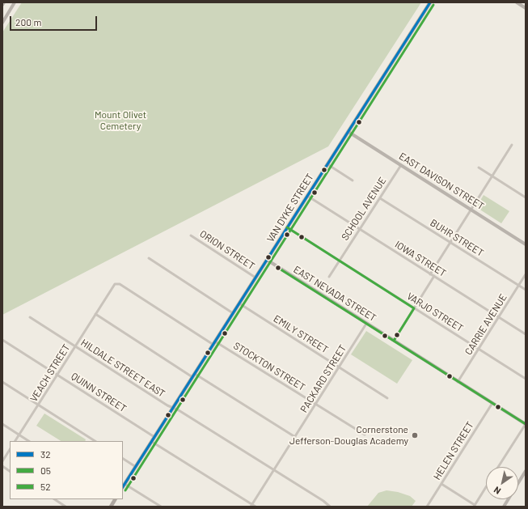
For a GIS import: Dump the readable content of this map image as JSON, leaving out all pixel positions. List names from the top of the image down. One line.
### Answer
{"streets":{"main road":["VAN DYKE STREET"],"street":["EAST DAVISON STREET","SCHOOL AVENUE","BUHR STREET","ORION STREET","IOWA STREET","EAST NEVADA STREET","VARJO STREET","CARRIE AVENUE","EMILY STREET","STOCKTON STREET","HILDALE STREET EAST","VEACH STREET","PACKARD STREET","QUINN STREET","HELEN STREET"]},"crossings":[["EAST DAVISON STREET","VAN DYKE STREET"],["EAST DAVISON STREET","SCHOOL AVENUE"],["VAN DYKE STREET","ORION STREET"],["VAN DYKE STREET","IOWA STREET"],["VAN DYKE STREET","EAST NEVADA STREET"],["VAN DYKE STREET","VARJO STREET"],["VAN DYKE STREET","EMILY STREET"],["VAN DYKE STREET","STOCKTON STREET"],["VAN DYKE STREET","HILDALE STREET EAST"],["VAN DYKE STREET","QUINN STREET"],["SCHOOL AVENUE","BUHR STREET"],["SCHOOL AVENUE","IOWA STREET"],["SCHOOL AVENUE","VARJO STREET"],["BUHR STREET","CARRIE AVENUE"],["IOWA STREET","CARRIE AVENUE"],["EAST NEVADA STREET","CARRIE AVENUE"],["EAST NEVADA STREET","PACKARD STREET"],["EAST NEVADA STREET","HELEN STREET"],["VARJO STREET","CARRIE AVENUE"],["EMILY STREET","PACKARD STREET"],["STOCKTON STREET","VEACH STREET"],["STOCKTON STREET","PACKARD STREET"],["HILDALE STREET EAST","VEACH STREET"],["HILDALE STREET EAST","PACKARD STREET"],["VEACH STREET","QUINN STREET"]],"parks":["Mount Olivet Cemetery"],"places":["Cornerstone Jefferson-Douglas Academy"],"lines":["transit line 32","transit line 05","transit line 52"],"legend":["32","05","52"],"scale_bar":"200 m","north":"bottom left"}
